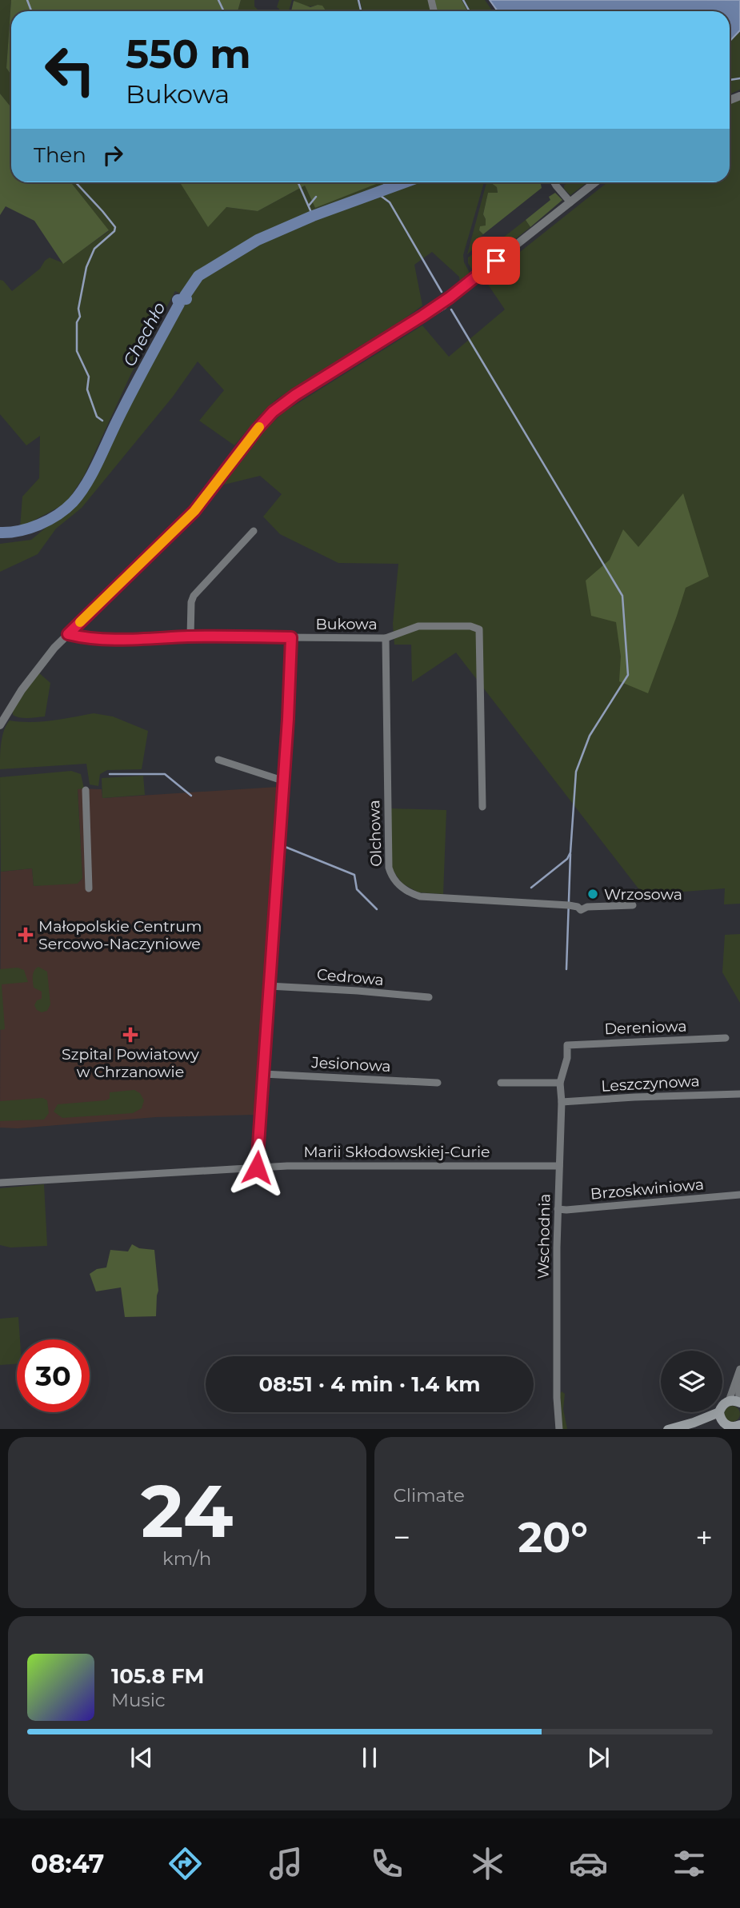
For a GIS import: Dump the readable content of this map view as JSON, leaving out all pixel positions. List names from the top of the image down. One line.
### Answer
{"streets":{"street":["Bukowa","Olchowa","Cedrowa","Dereniowa","Jesionowa","Leszczynowa","Marii Skłodowskiej-Curie","Brzoskwiniowa","Wschodnia"]},"crossings":[["Bukowa","Olchowa"],["Dereniowa","Wschodnia"],["Leszczynowa","Wschodnia"],["Marii Skłodowskiej-Curie","Wschodnia"],["Brzoskwiniowa","Wschodnia"]],"water":["Chechło"],"places":{"other":["Wrzosowa"],"health":["Małopolskie Centrum Sercowo-Naczyniowe","Szpital Powiatowy w Chrzanowie"]},"page":{"turn":["550 m","Bukowa"],"then":"Then","limit":"30","trip":"08:51 · 4 min · 1.4 km","tile":[["24","km/h"],"Climate"],"heat":["−","20°","+"],"song":["105.8 FM","Music"],"tabs":"08:47"}}
